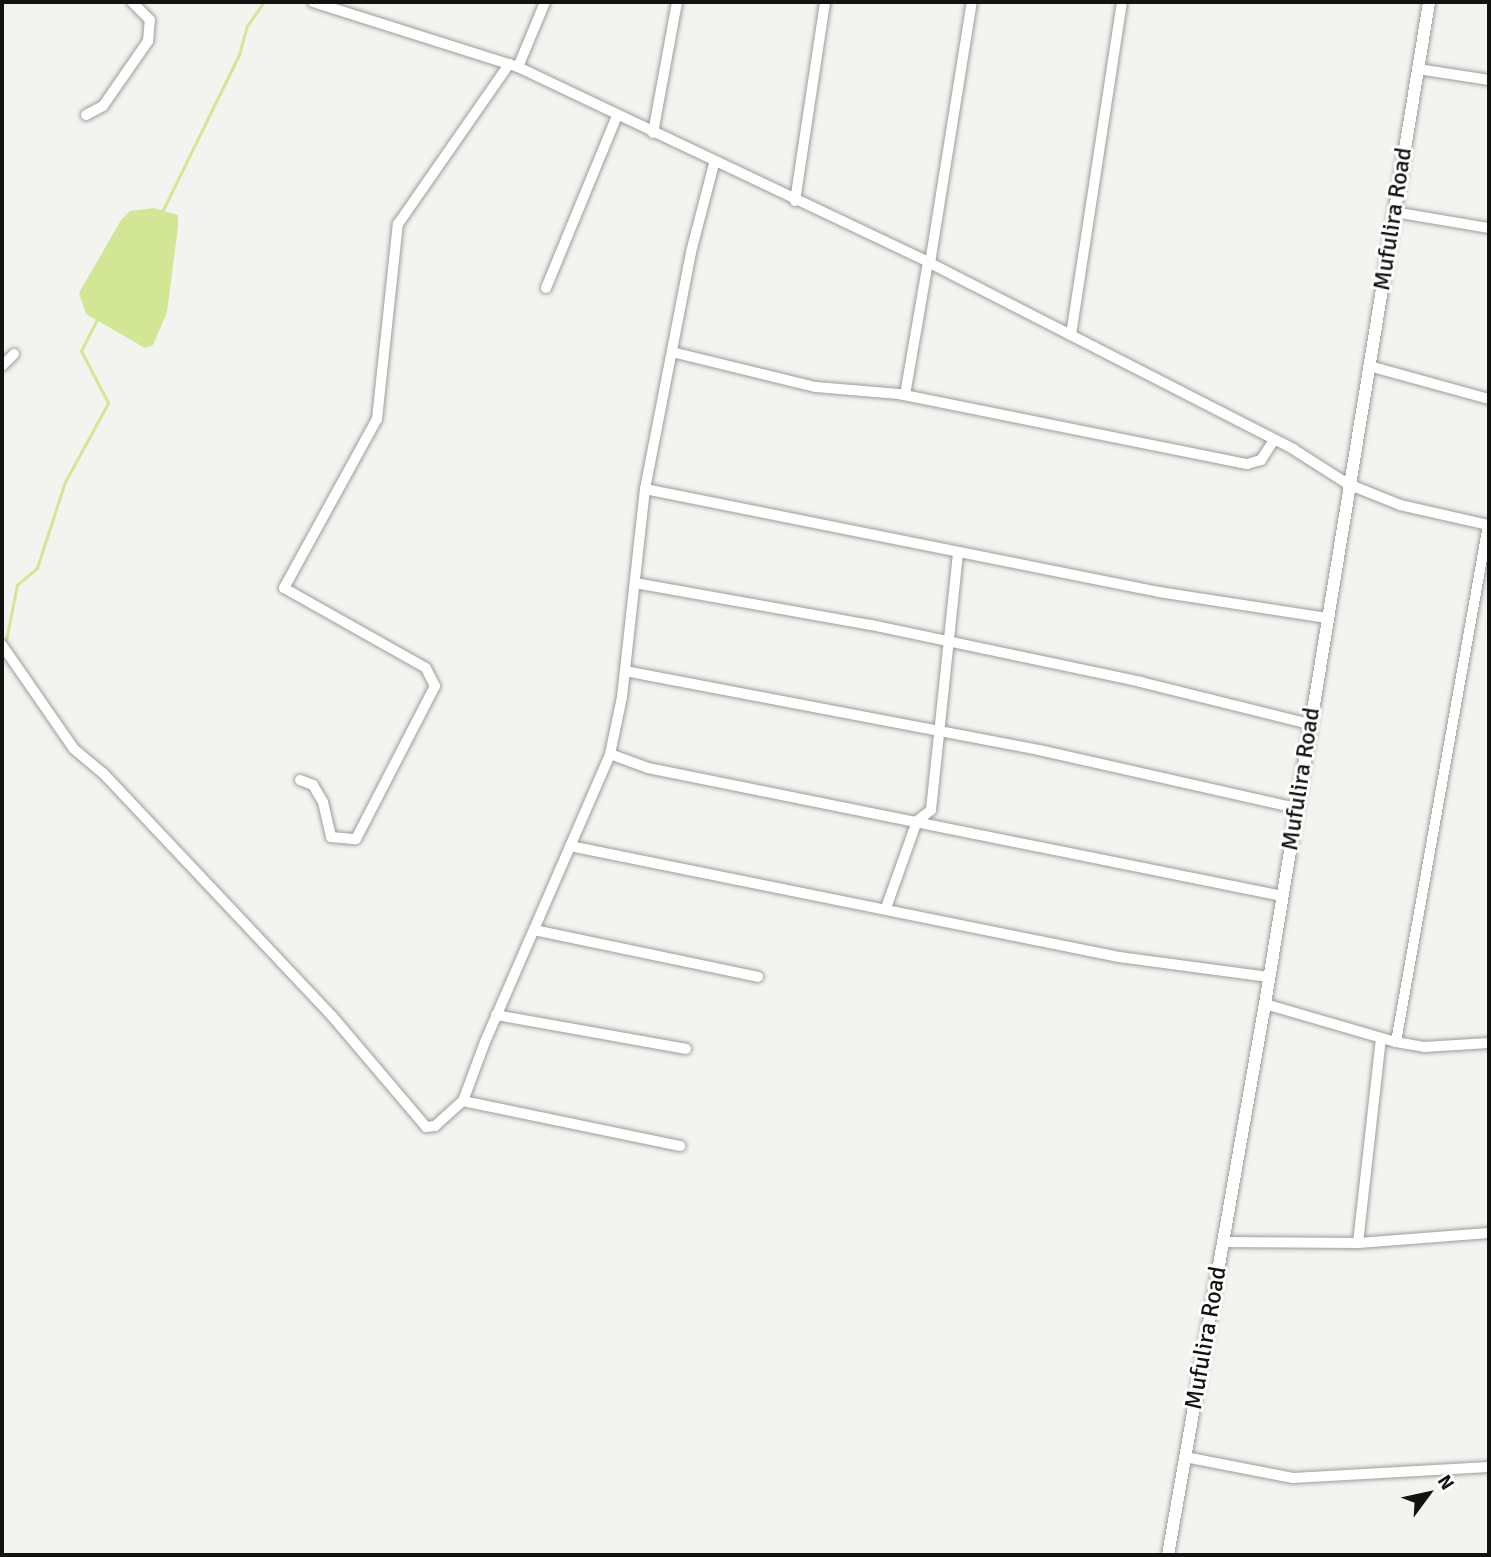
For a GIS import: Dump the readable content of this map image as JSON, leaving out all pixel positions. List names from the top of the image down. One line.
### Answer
{"streets":{"main road":["Mufulira Road"]},"north":"top right"}
